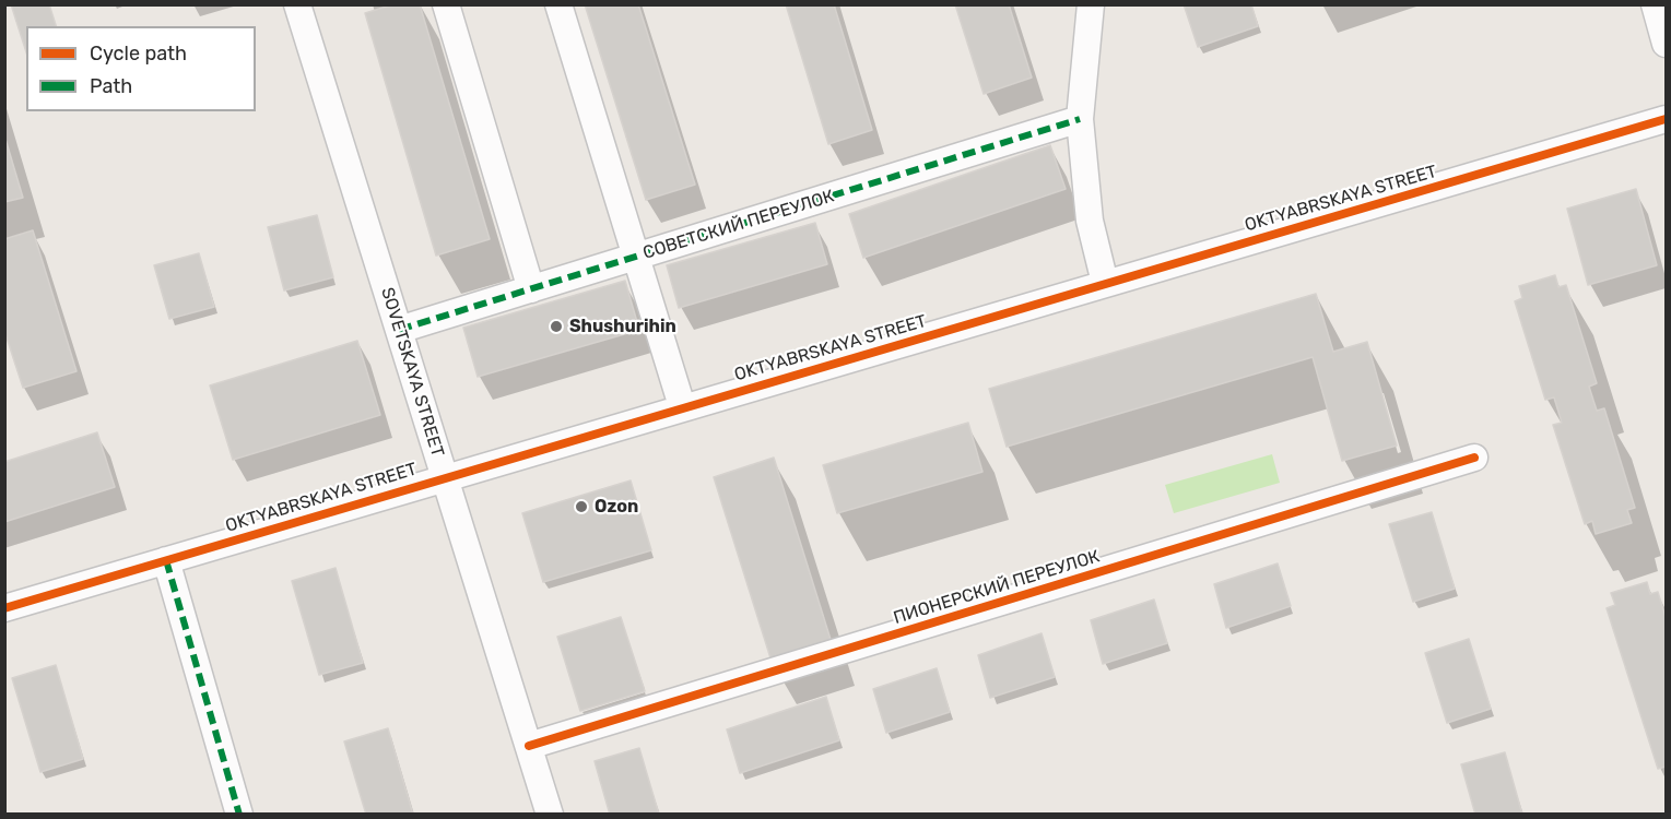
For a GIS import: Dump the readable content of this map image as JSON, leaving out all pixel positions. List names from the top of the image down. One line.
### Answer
{"streets":{"street":["OKTYABRSKAYA STREET","СОВЕТСКИЙ ПЕРЕУЛОК","SOVETSKAYA STREET","ПИОНЕРСКИЙ ПЕРЕУЛОК"]},"crossings":[["OKTYABRSKAYA STREET","SOVETSKAYA STREET"],["СОВЕТСКИЙ ПЕРЕУЛОК","SOVETSKAYA STREET"],["SOVETSKAYA STREET","ПИОНЕРСКИЙ ПЕРЕУЛОК"]],"places":["Shushurihin","Ozon"],"legend":["Cycle path","Path"]}
